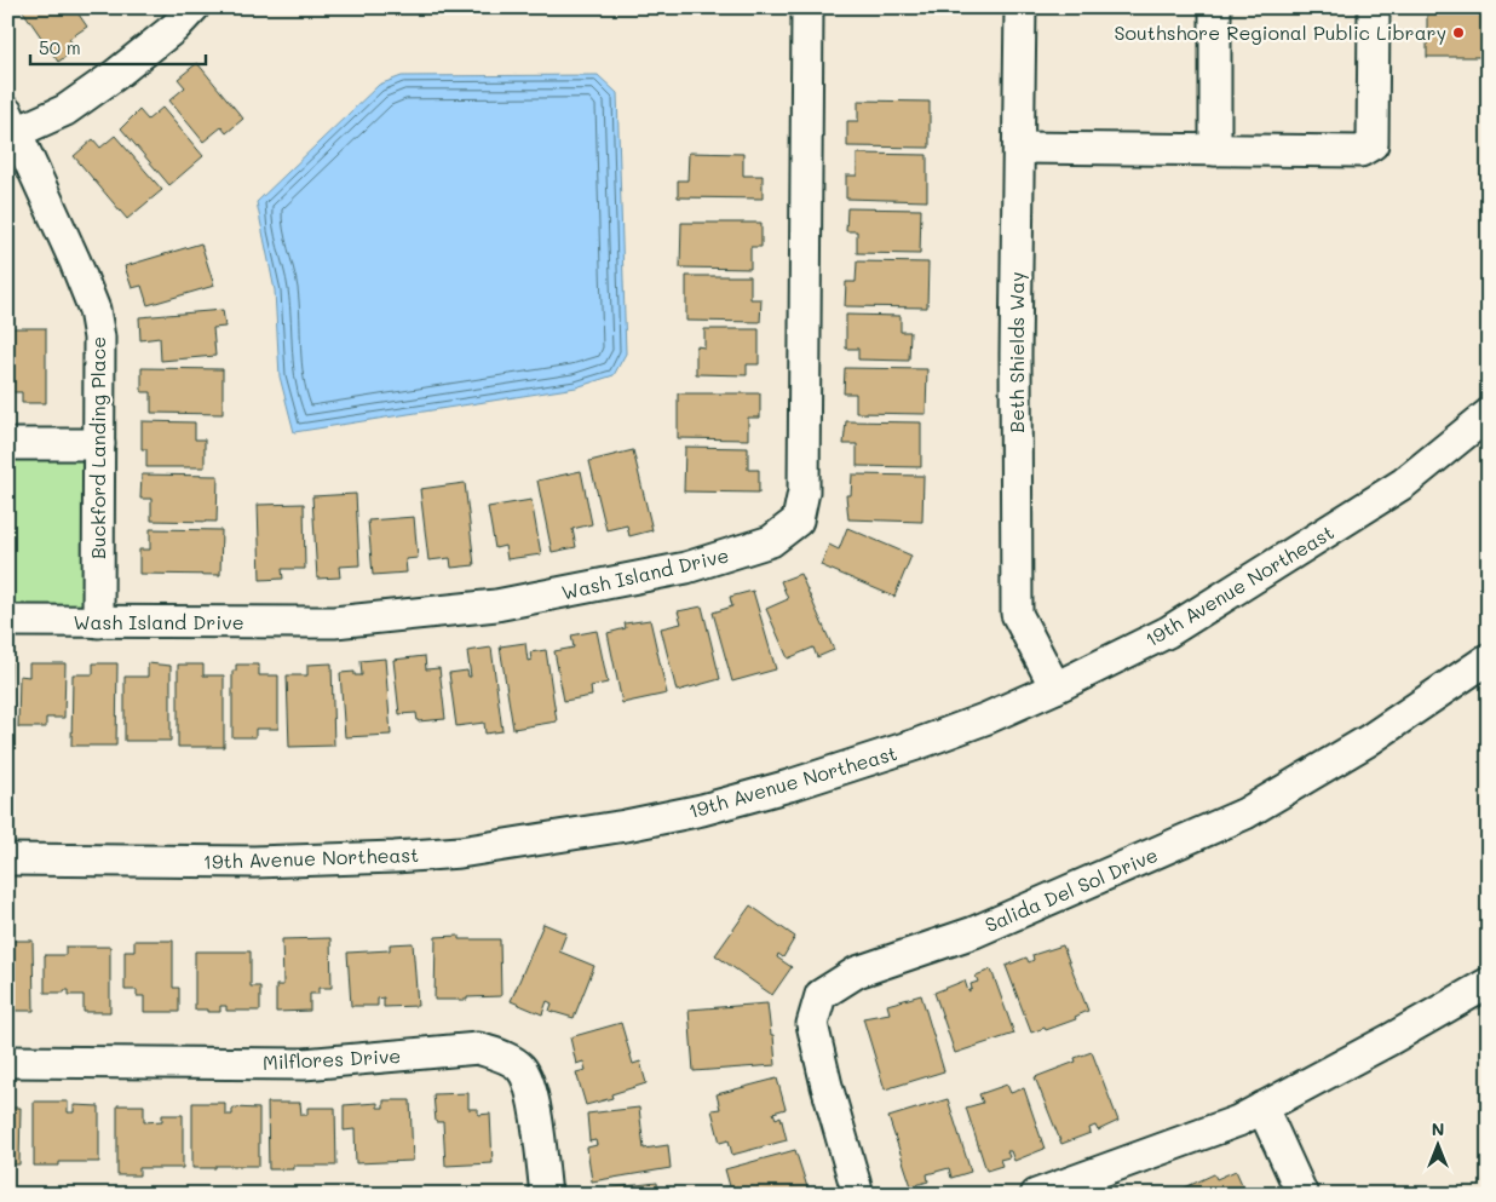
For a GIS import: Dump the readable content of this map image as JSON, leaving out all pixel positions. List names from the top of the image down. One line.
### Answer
{"streets":{"street":["Beth Shields Way","Buckford Landing Place","Wash Island Drive","19th Avenue Northeast","Salida Del Sol Drive","Milflores Drive"]},"crossings":[["Beth Shields Way","19th Avenue Northeast"],["Buckford Landing Place","Wash Island Drive"]],"places":["Southshore Regional Public Library"],"scale_bar":"50 m","north":"top"}
